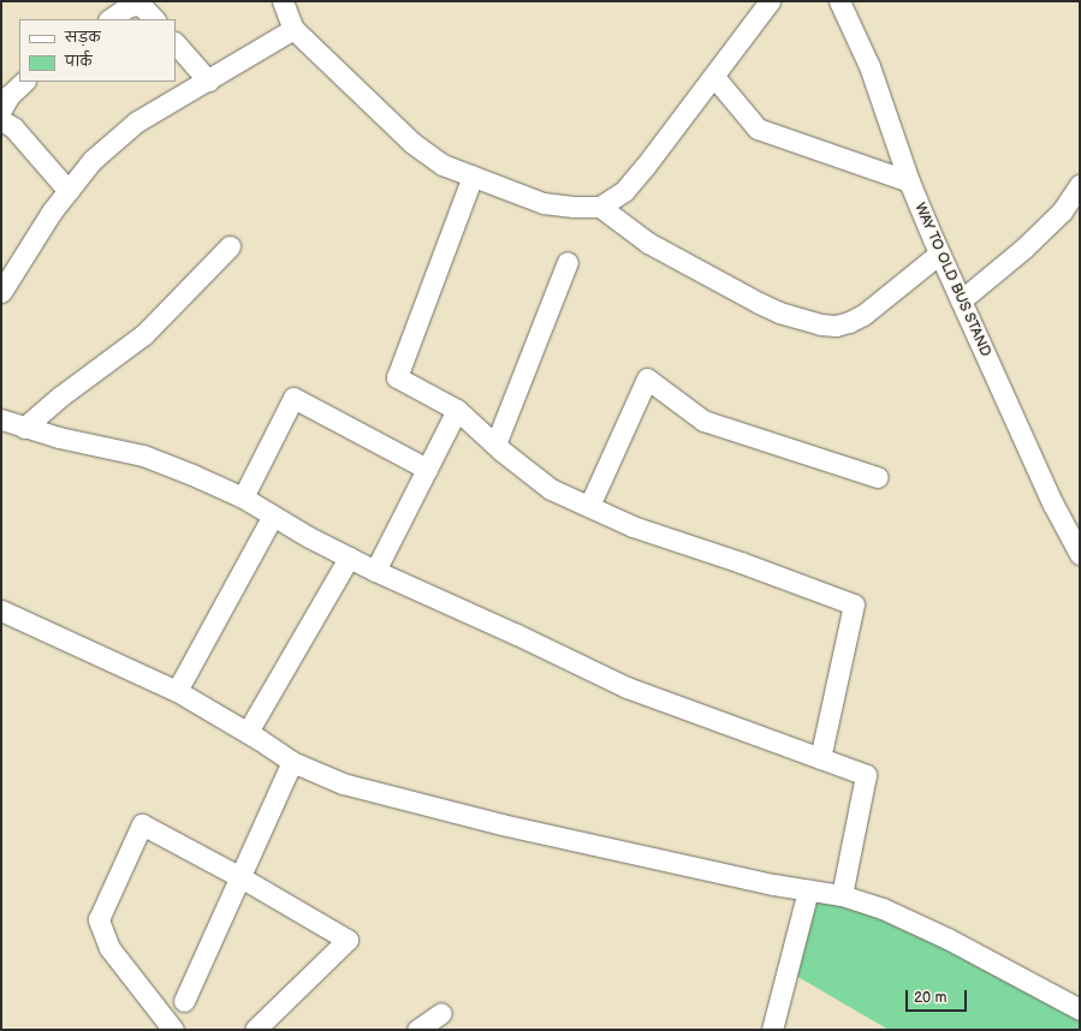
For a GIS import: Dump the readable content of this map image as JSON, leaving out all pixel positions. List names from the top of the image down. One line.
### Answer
{"streets":{"street":["WAY TO OLD BUS STAND"]},"legend":["सड़क","पार्क"],"scale_bar":"20 m"}
